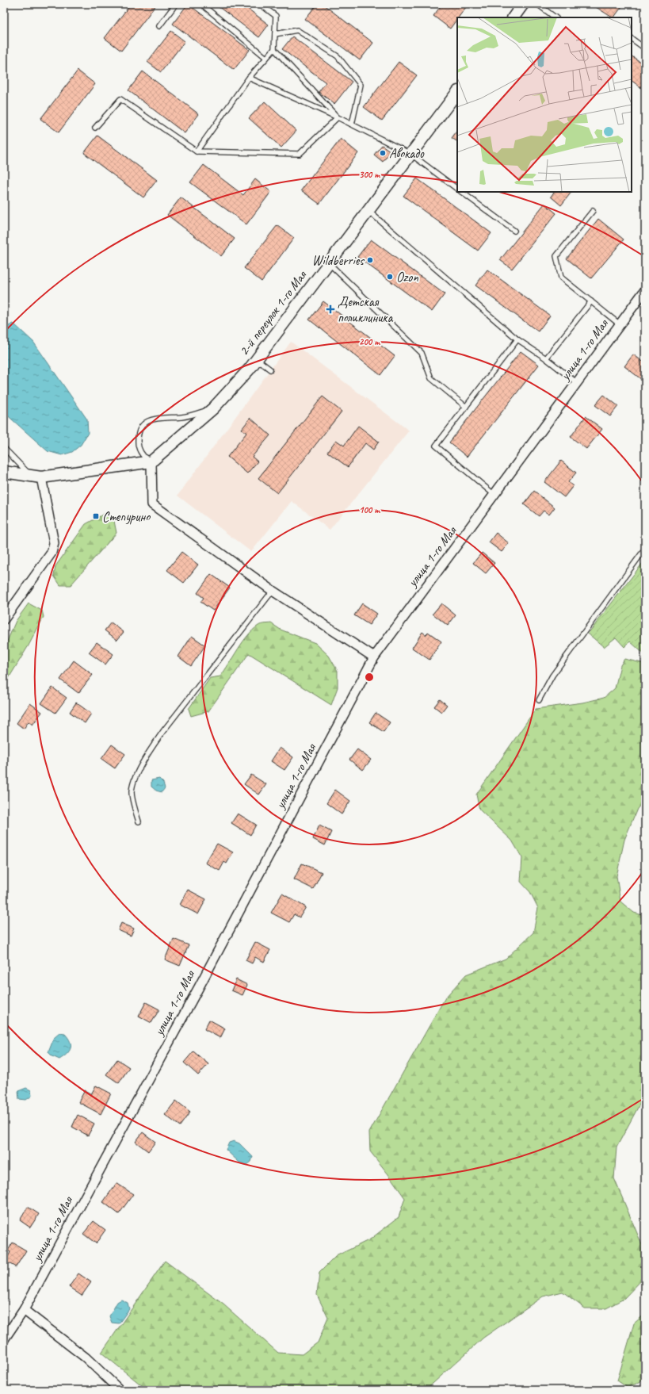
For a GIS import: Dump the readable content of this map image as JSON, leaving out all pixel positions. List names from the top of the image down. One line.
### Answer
{"streets":{"street":["2-й переулок 1-го Мая","улица 1-го Мая"]},"places":{"other":["Авокадо","Wildberries","Ozon"],"health":["Детская поликлиника"],"transit":["Степурино"]},"rings":["300 m","200 m","100 m"]}
